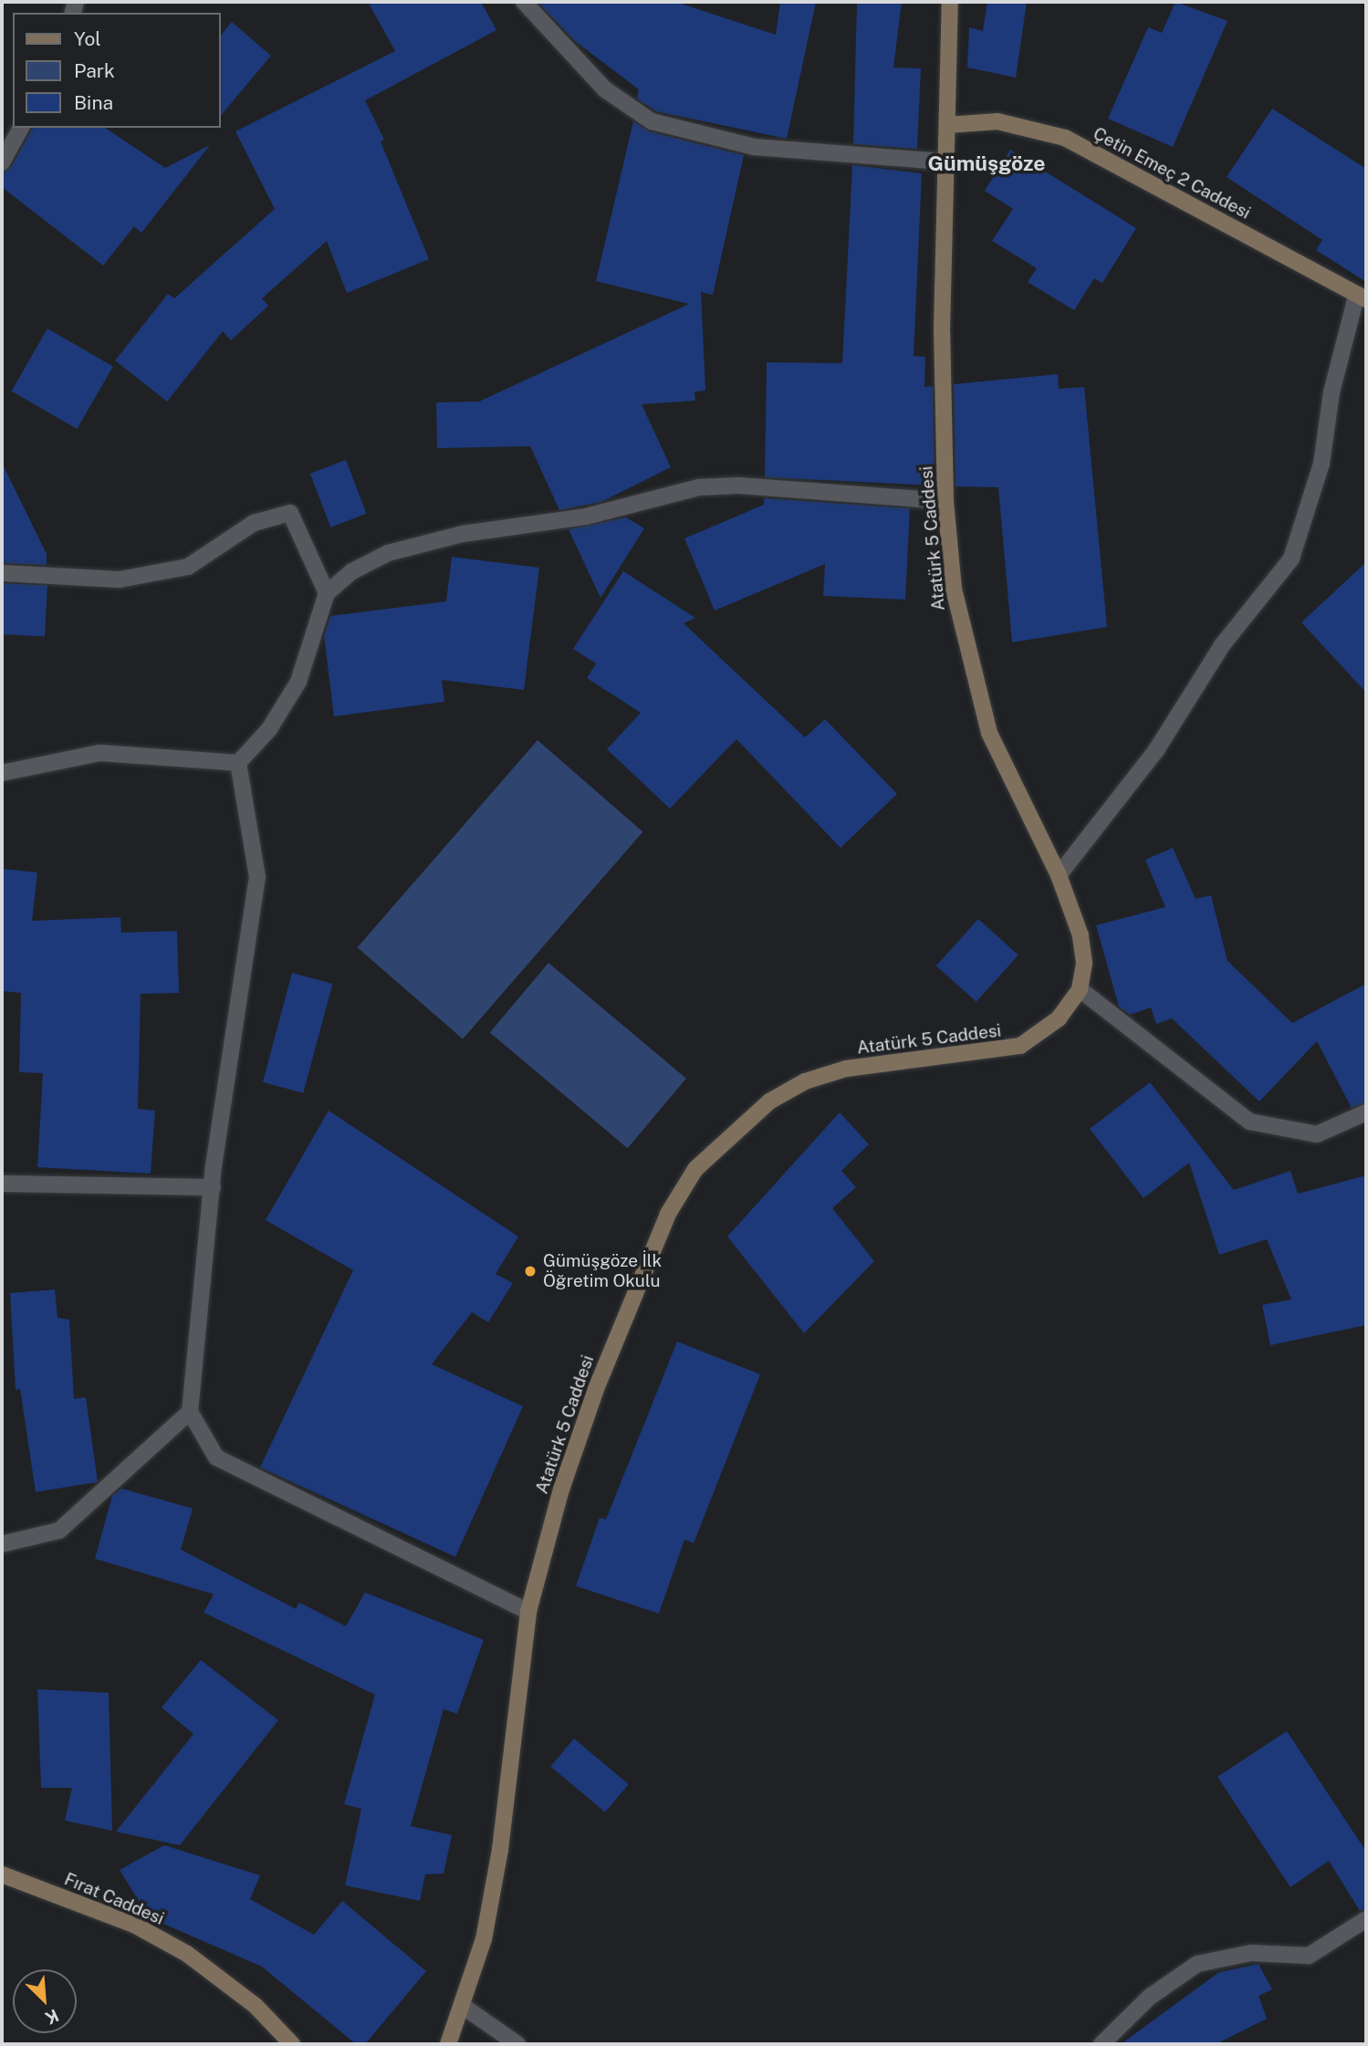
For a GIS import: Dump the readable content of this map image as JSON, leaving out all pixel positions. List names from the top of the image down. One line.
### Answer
{"streets":{"main road":["Çetin Emeç 2 Caddesi","Atatürk 5 Caddesi","Fırat Caddesi"]},"crossings":[["Çetin Emeç 2 Caddesi","Atatürk 5 Caddesi"]],"districts":["Gümüşgöze"],"places":["Gümüşgöze İlk Öğretim Okulu"],"legend":["Yol","Park","Bina"],"north":"bottom right"}
